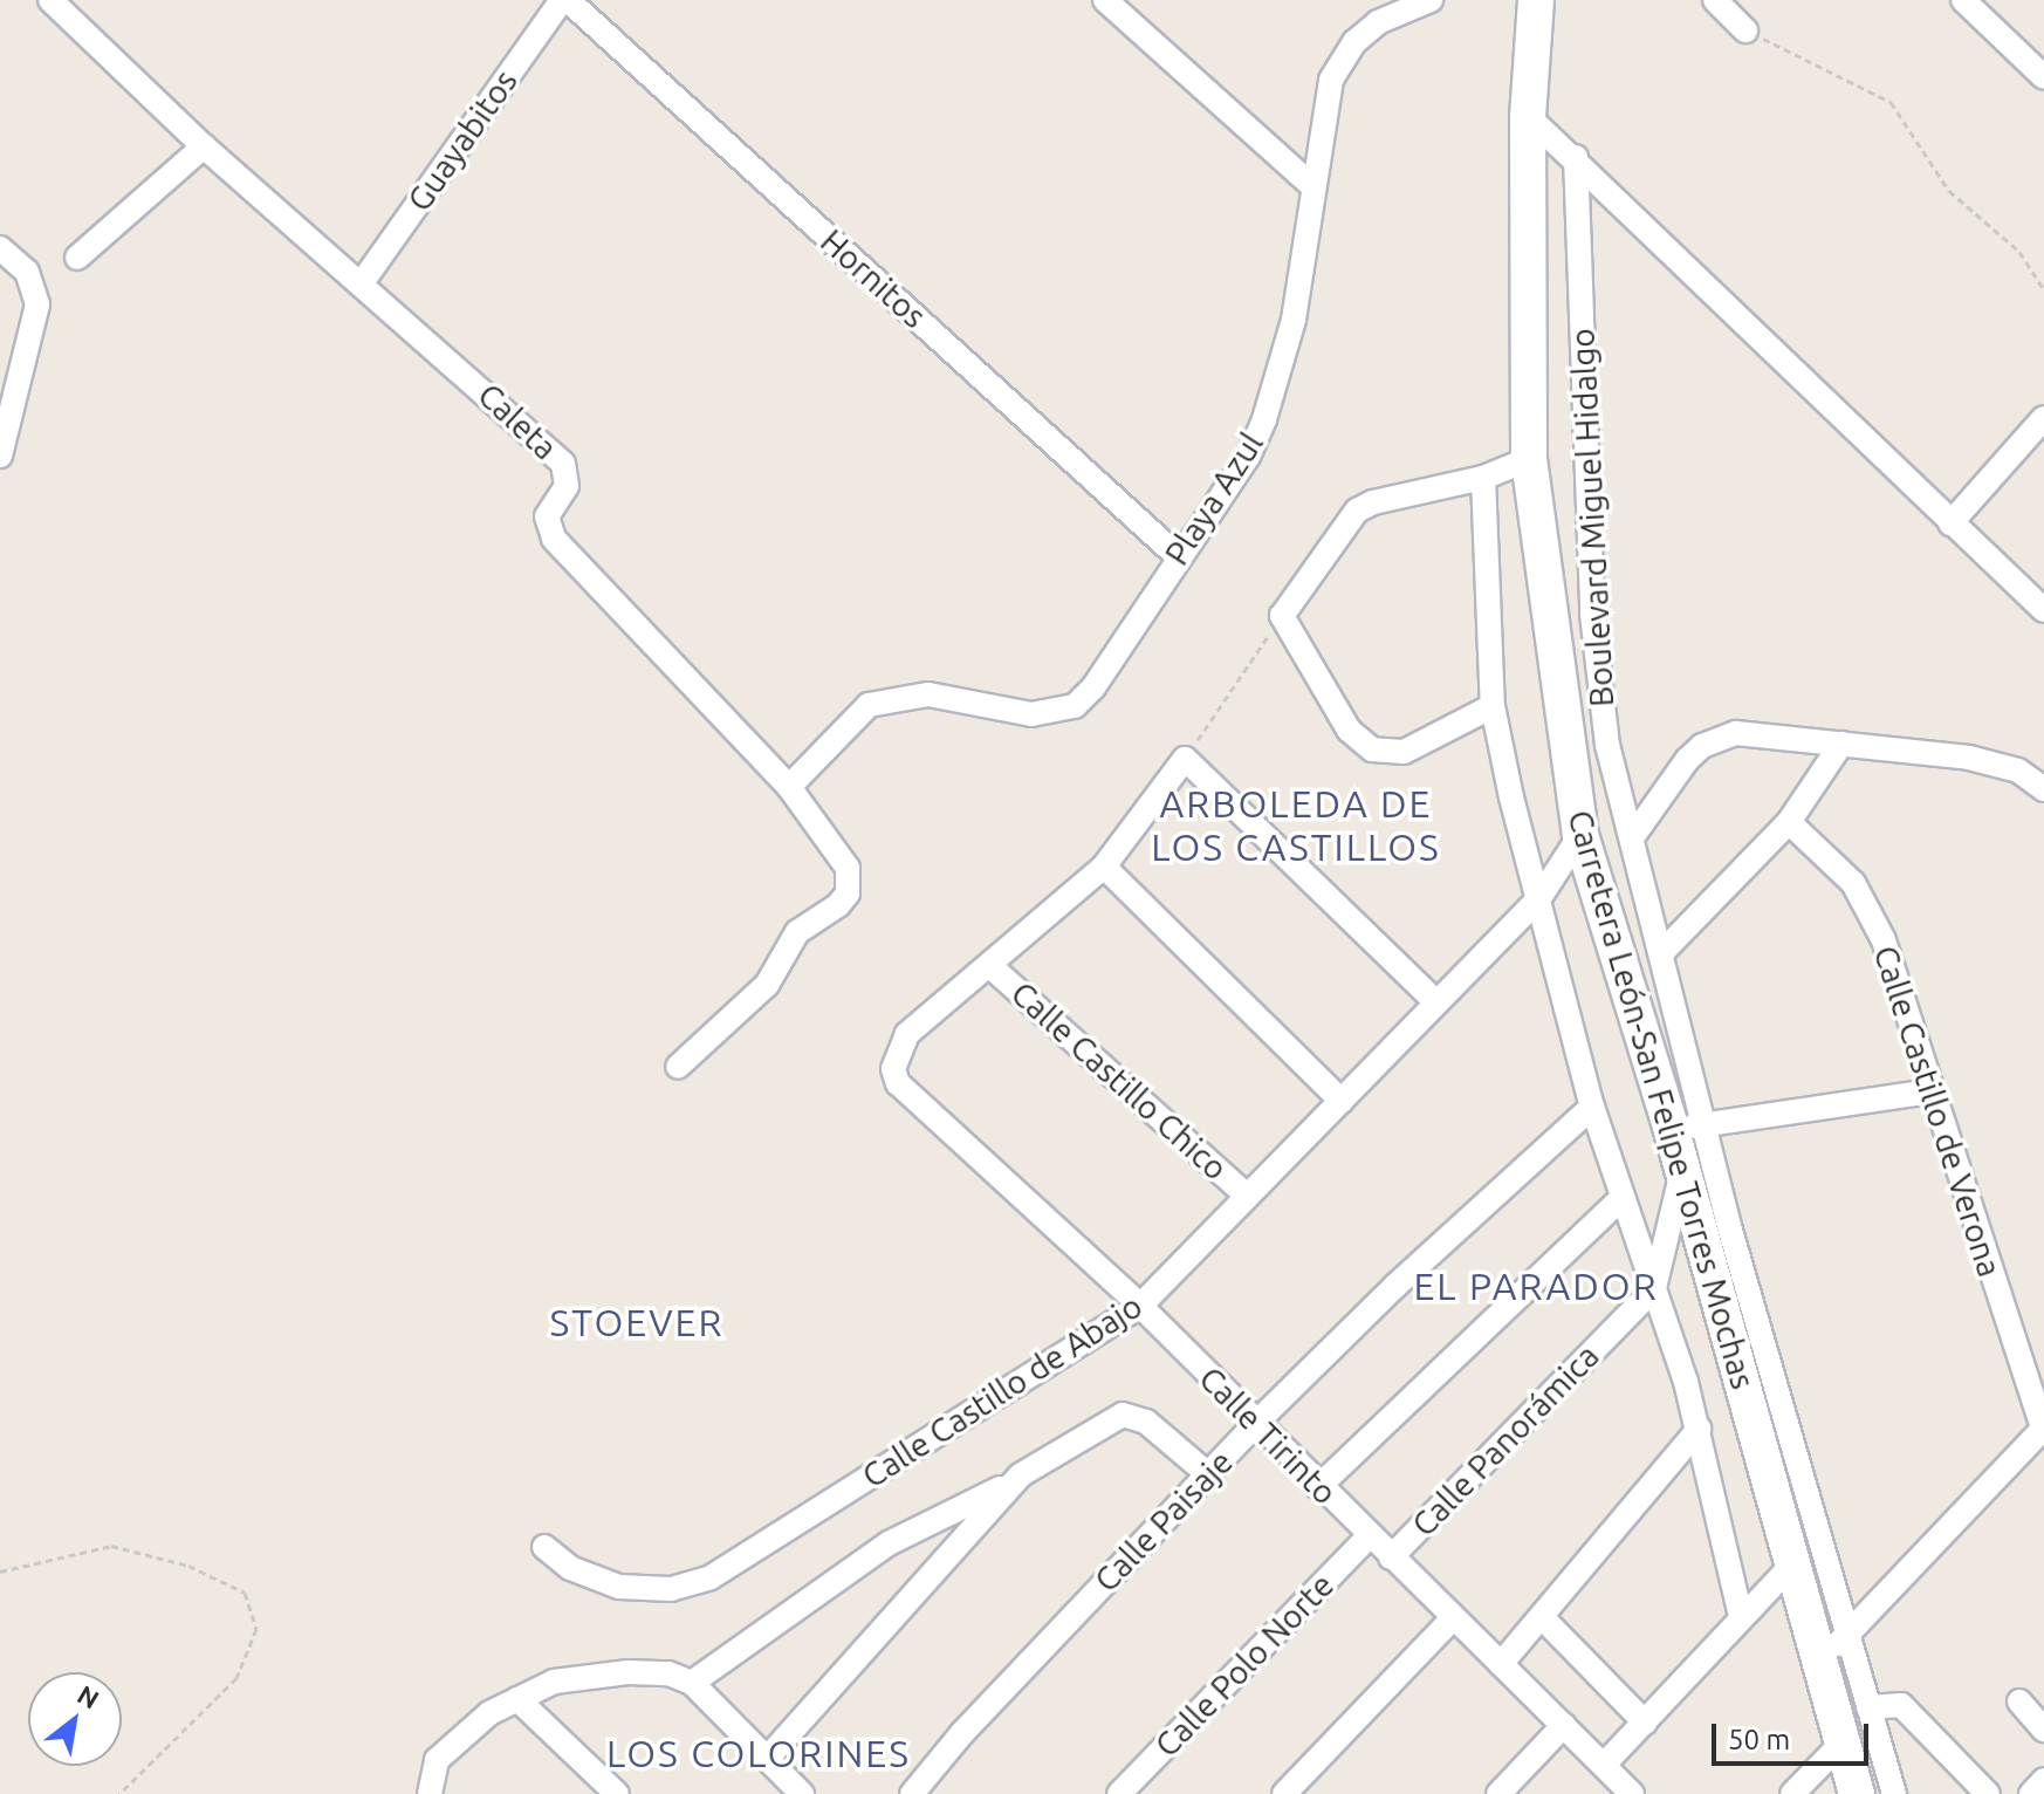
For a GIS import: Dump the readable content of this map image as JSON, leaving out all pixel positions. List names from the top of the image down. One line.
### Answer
{"streets":{"main road":["Carretera León-San Felipe Torres Mochas"],"street":["Guayabitos","Hornitos","Caleta","Playa Azul","Boulevard Miguel Hidalgo","Calle Castillo Chico","Calle Castillo de Verona","Calle Castillo de Abajo","Calle Tirinto","Calle Panorámica","Calle Paisaje","Calle Polo Norte"]},"crossings":[["Guayabitos","Hornitos"],["Guayabitos","Caleta"],["Hornitos","Playa Azul"],["Caleta","Playa Azul"],["Calle Castillo Chico","Calle Castillo de Abajo"],["Calle Castillo Chico","Calle Tirinto"],["Carretera León-San Felipe Torres Mochas","Calle Castillo de Abajo"],["Calle Castillo de Abajo","Calle Tirinto"],["Calle Tirinto","Calle Panorámica"],["Calle Tirinto","Calle Paisaje"],["Calle Tirinto","Calle Polo Norte"]],"districts":["ARBOLEDA DE LOS CASTILLOS","EL PARADOR","STOEVER","LOS COLORINES"],"scale_bar":"50 m","north":"top right"}
